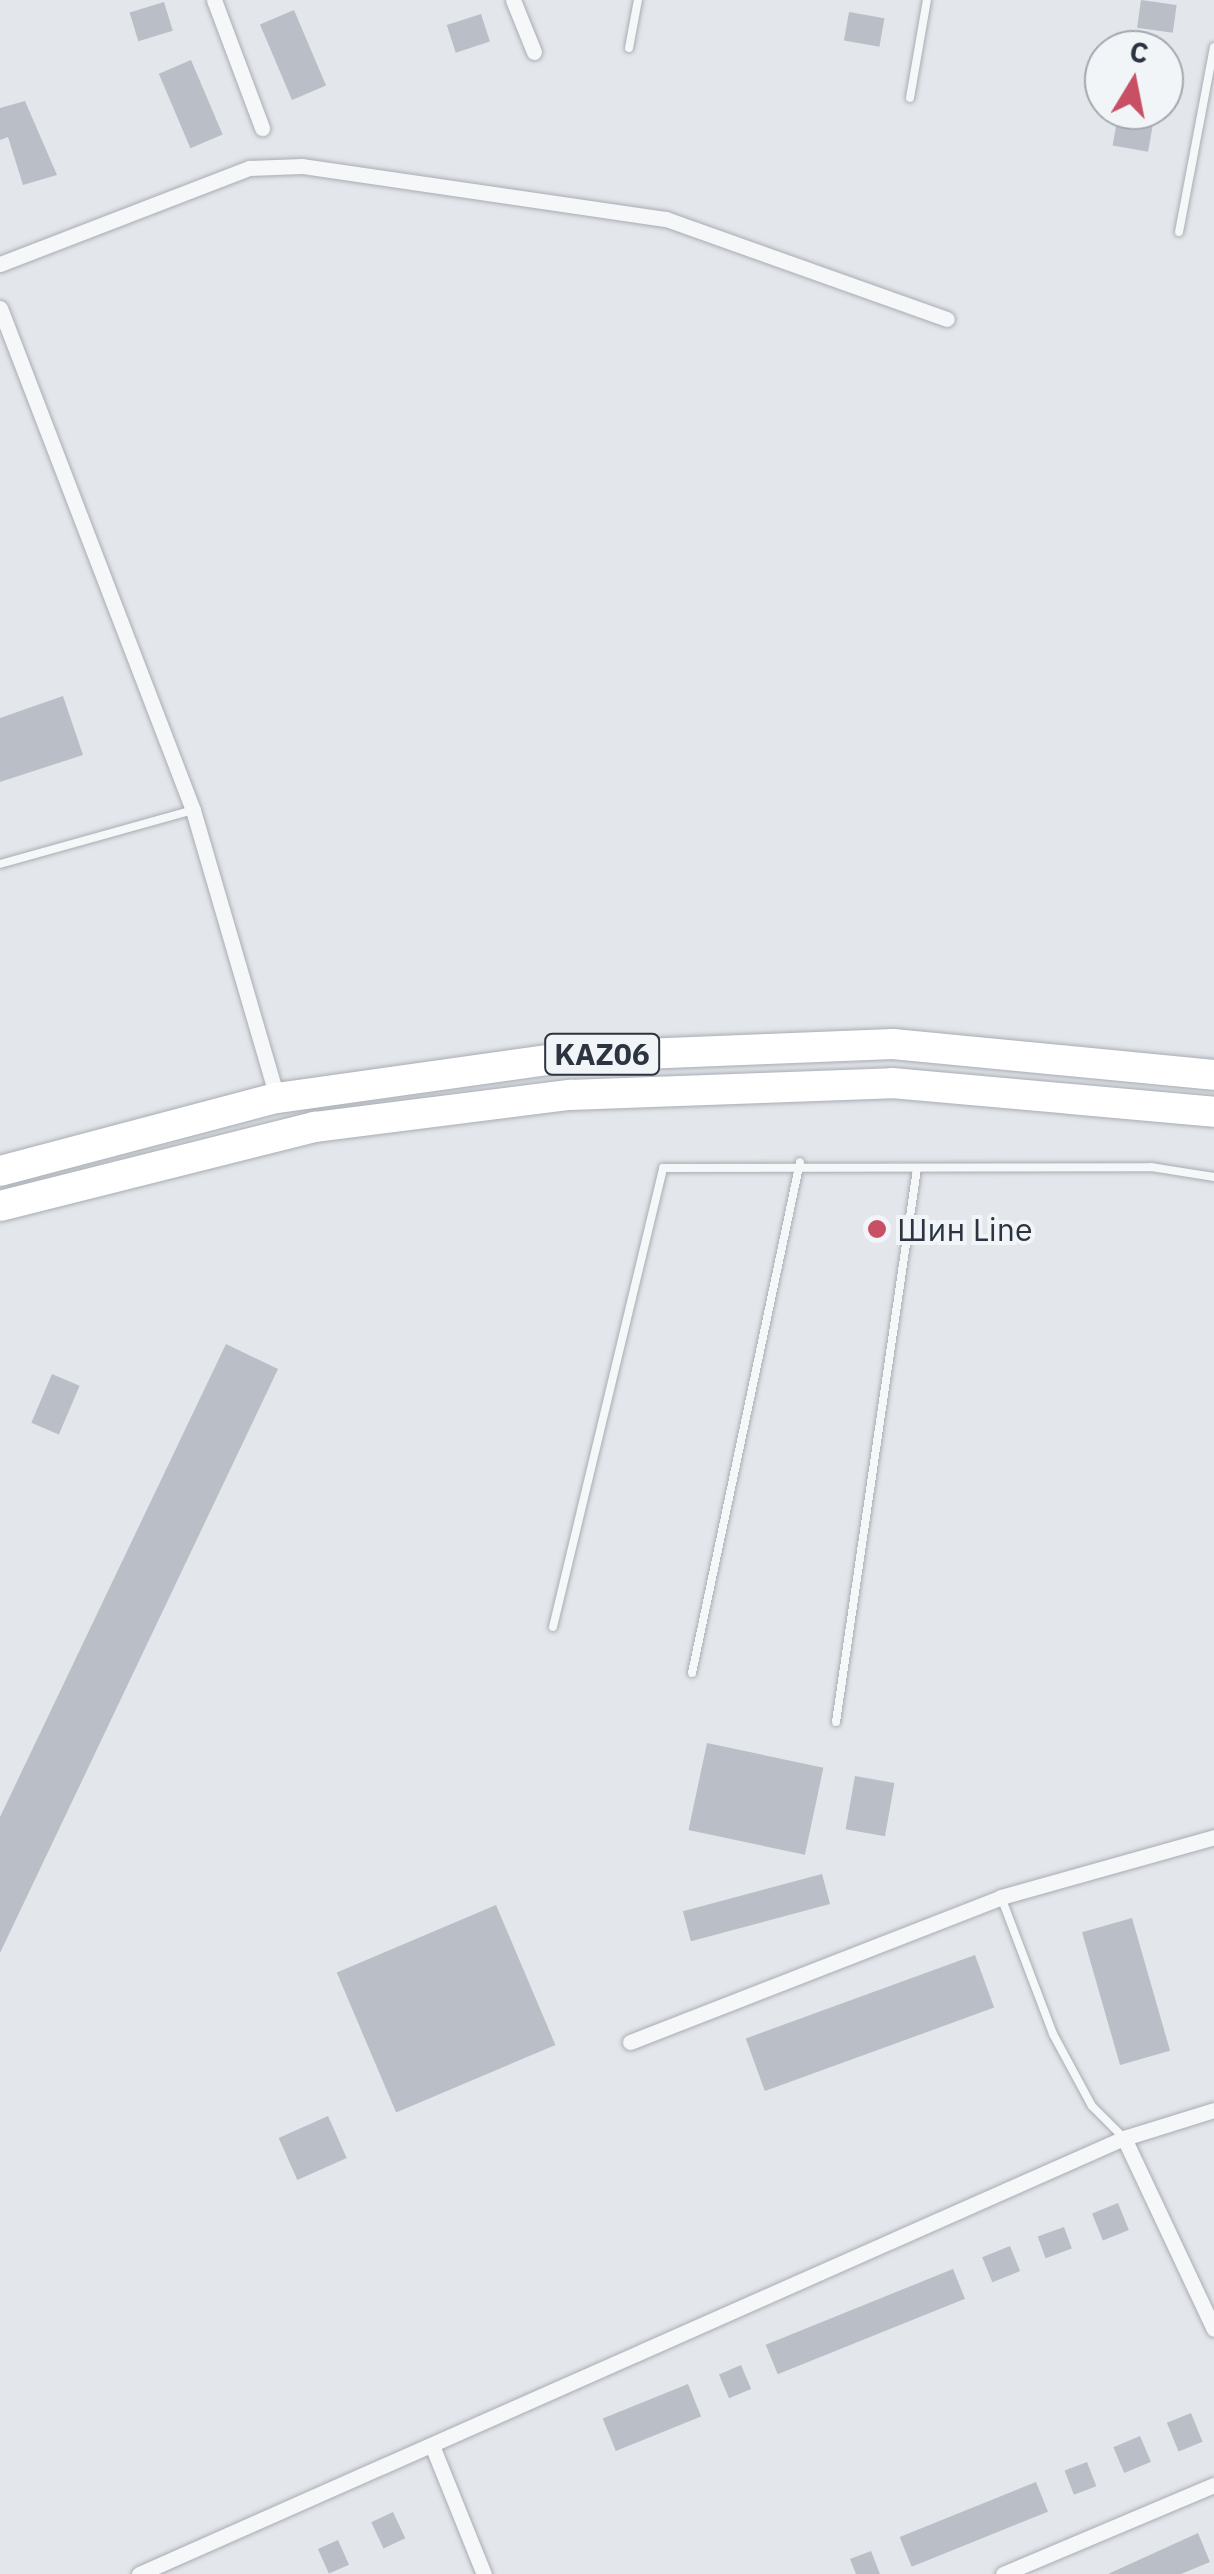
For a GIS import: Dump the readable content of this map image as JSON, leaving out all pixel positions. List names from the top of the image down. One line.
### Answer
{"streets":{"highway":["KАZ06"]},"places":["Шин Line"],"north":"top"}
